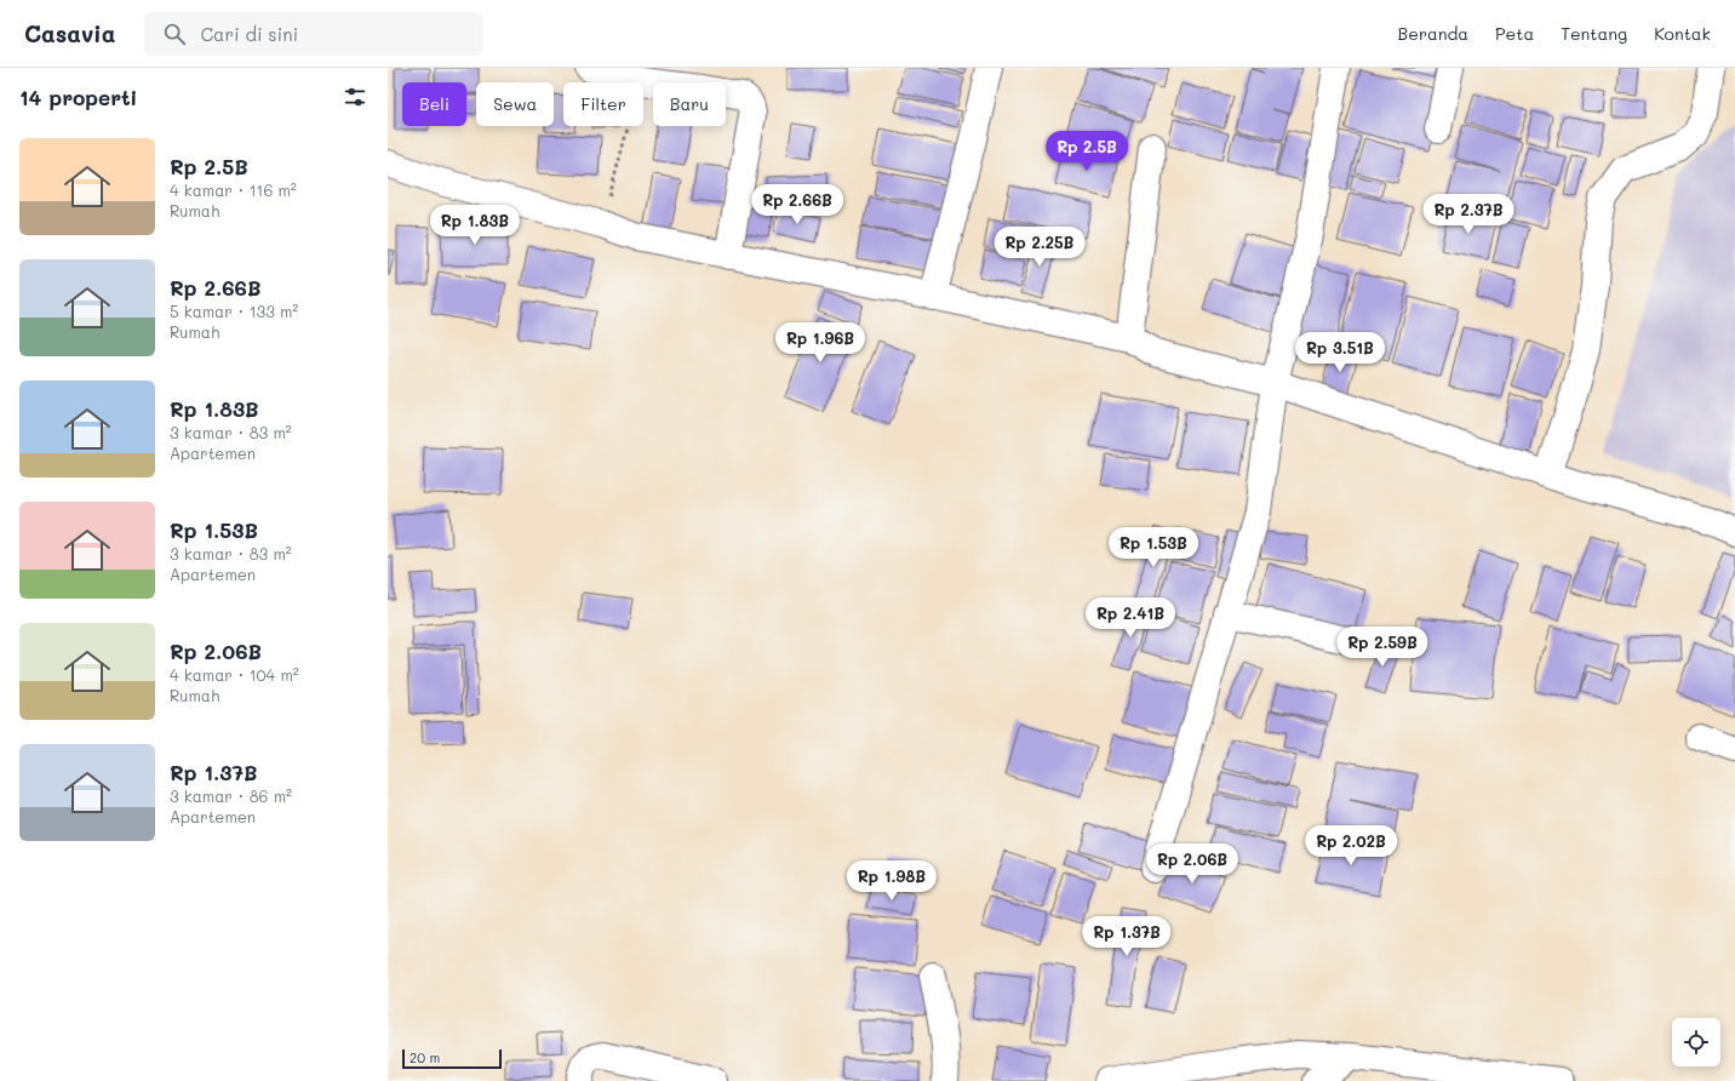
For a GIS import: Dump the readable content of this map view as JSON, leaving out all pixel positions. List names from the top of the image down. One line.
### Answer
{"scale_bar":"20 m","page":{"header":"Casavia","search":"Cari di sini","nav":["Beranda","Peta","Tentang","Kontak"],"heading":"14 properti","chip":["Beli","Sewa","Filter","Baru"],"list":[{"name":"Rp 2.5B","note":"4 kamar · 116 m² · Rumah"},{"name":"Rp 2.66B","note":"5 kamar · 133 m² · Rumah"},{"name":"Rp 1.83B","note":"3 kamar · 83 m² · Apartemen"},{"name":"Rp 1.53B","note":"3 kamar · 83 m² · Apartemen"},{"name":"Rp 2.06B","note":"4 kamar · 104 m² · Rumah"},{"name":"Rp 1.37B","note":"3 kamar · 86 m² · Apartemen"}],"price":["Rp 2.5B","Rp 2.66B","Rp 2.37B","Rp 1.83B","Rp 2.25B","Rp 1.96B","Rp 3.51B","Rp 1.53B","Rp 2.41B","Rp 2.59B","Rp 2.02B","Rp 2.06B","Rp 1.98B","Rp 1.37B"],"scale":"20 m"}}
